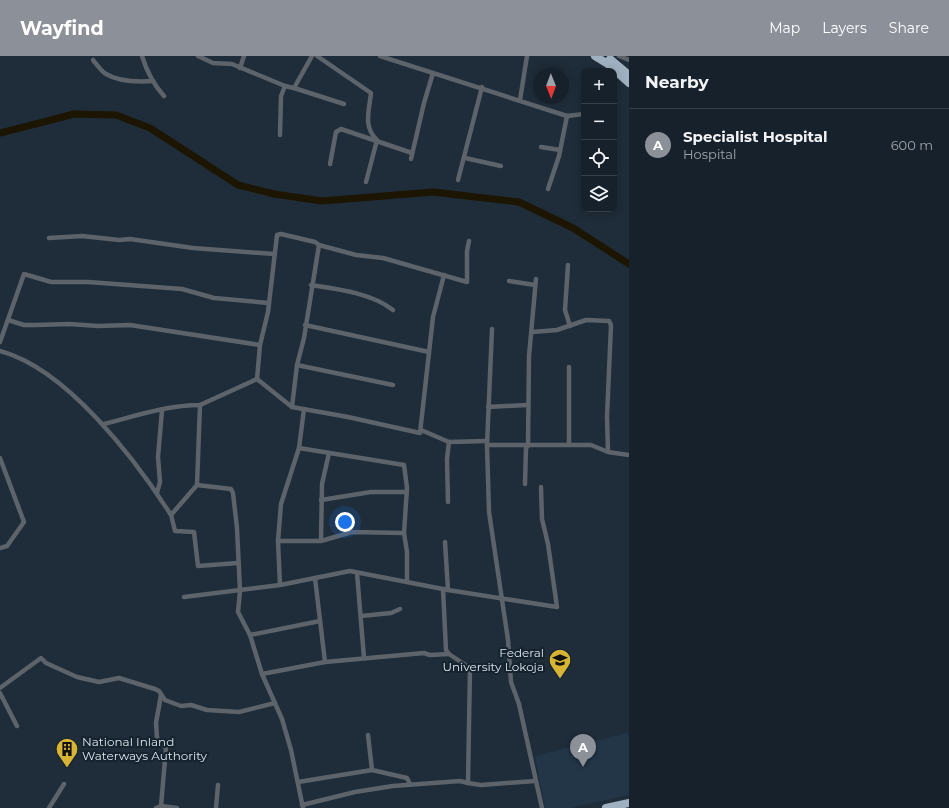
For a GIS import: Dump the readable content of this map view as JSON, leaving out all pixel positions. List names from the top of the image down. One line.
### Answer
{"places":{"school or university":["Federal University Lokoja"],"building":["National Inland Waterways Authority"]},"north":"bottom","page":{"header":"Wayfind","nav":["Map","Layers","Share"],"heading":"Nearby","map_buttons":["+","−"],"list":[{"mark":"A","name":"Specialist Hospital","note":"Hospital","value":"600 m"}],"pins":"A"}}
